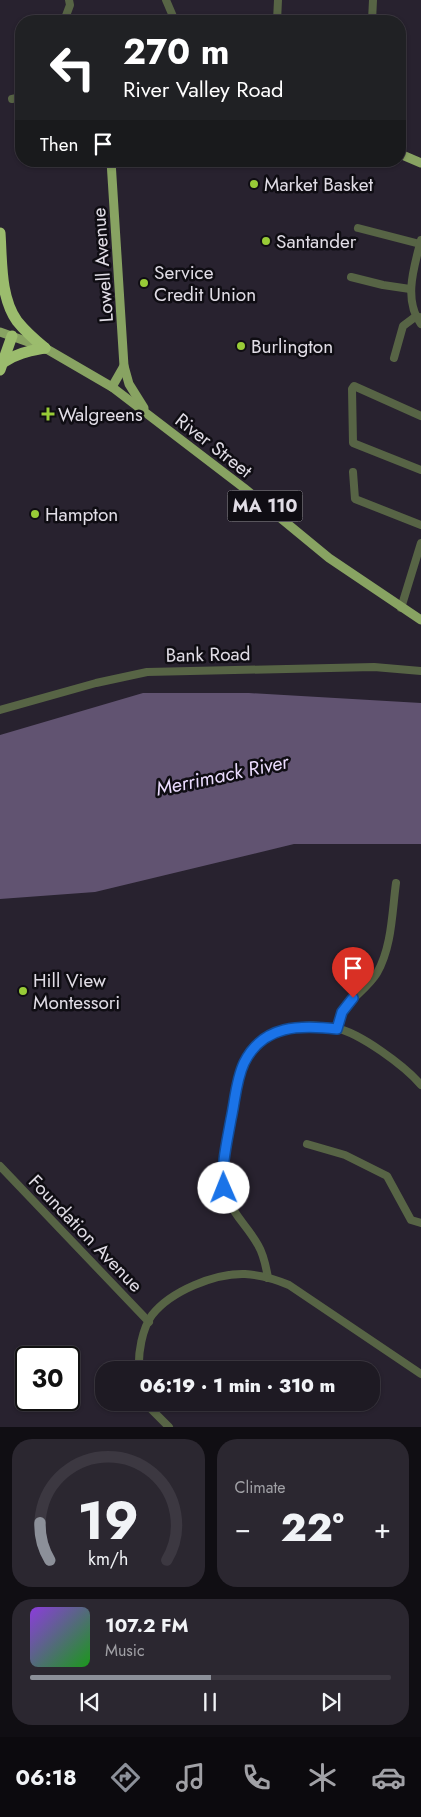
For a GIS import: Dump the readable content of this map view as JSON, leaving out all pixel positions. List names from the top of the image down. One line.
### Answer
{"streets":{"main road":["Lowell Avenue","River Street","MA 110"],"street":["Bank Road","Foundation Avenue"]},"crossings":[["Lowell Avenue","River Street"]],"water":["Merrimack River"],"places":{"other":["Market Basket","Santander","Service Credit Union","Burlington","Hampton","Hill View Montessori"],"health":["Walgreens"]},"page":{"turn":["270 m","River Valley Road"],"then":"Then","limit":"30","trip":"06:19 · 1 min · 310 m","tile":"Climate","heat":["−","22°","+"],"song":["107.2 FM","Music"],"tabs":"06:18","gauge":["19","km/h"]}}
